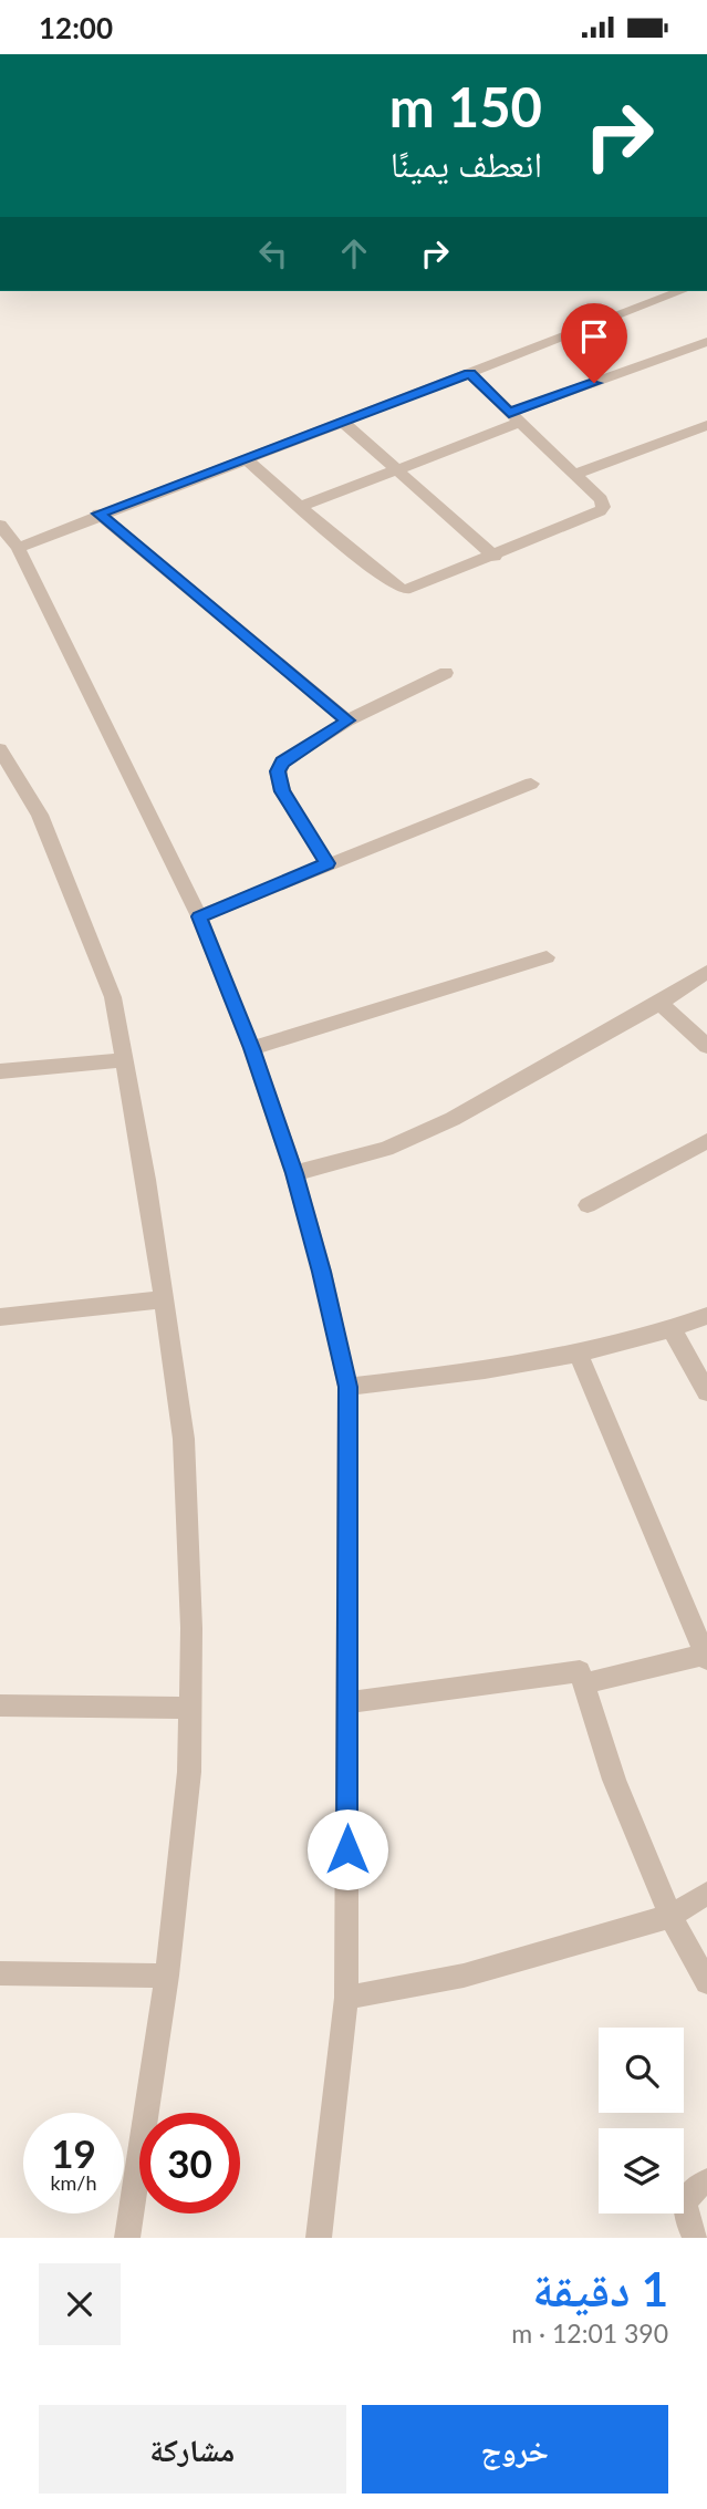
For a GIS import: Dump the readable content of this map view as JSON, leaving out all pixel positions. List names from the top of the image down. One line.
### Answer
{"page":{"status":"12:00","turn":["150 m","انعطف يمينًا"],"speed":"19 km/h","limit":"30","heading":["1 دقيقة","390 m · 12:01"],"buttons":["خروج","مشاركة"]}}
